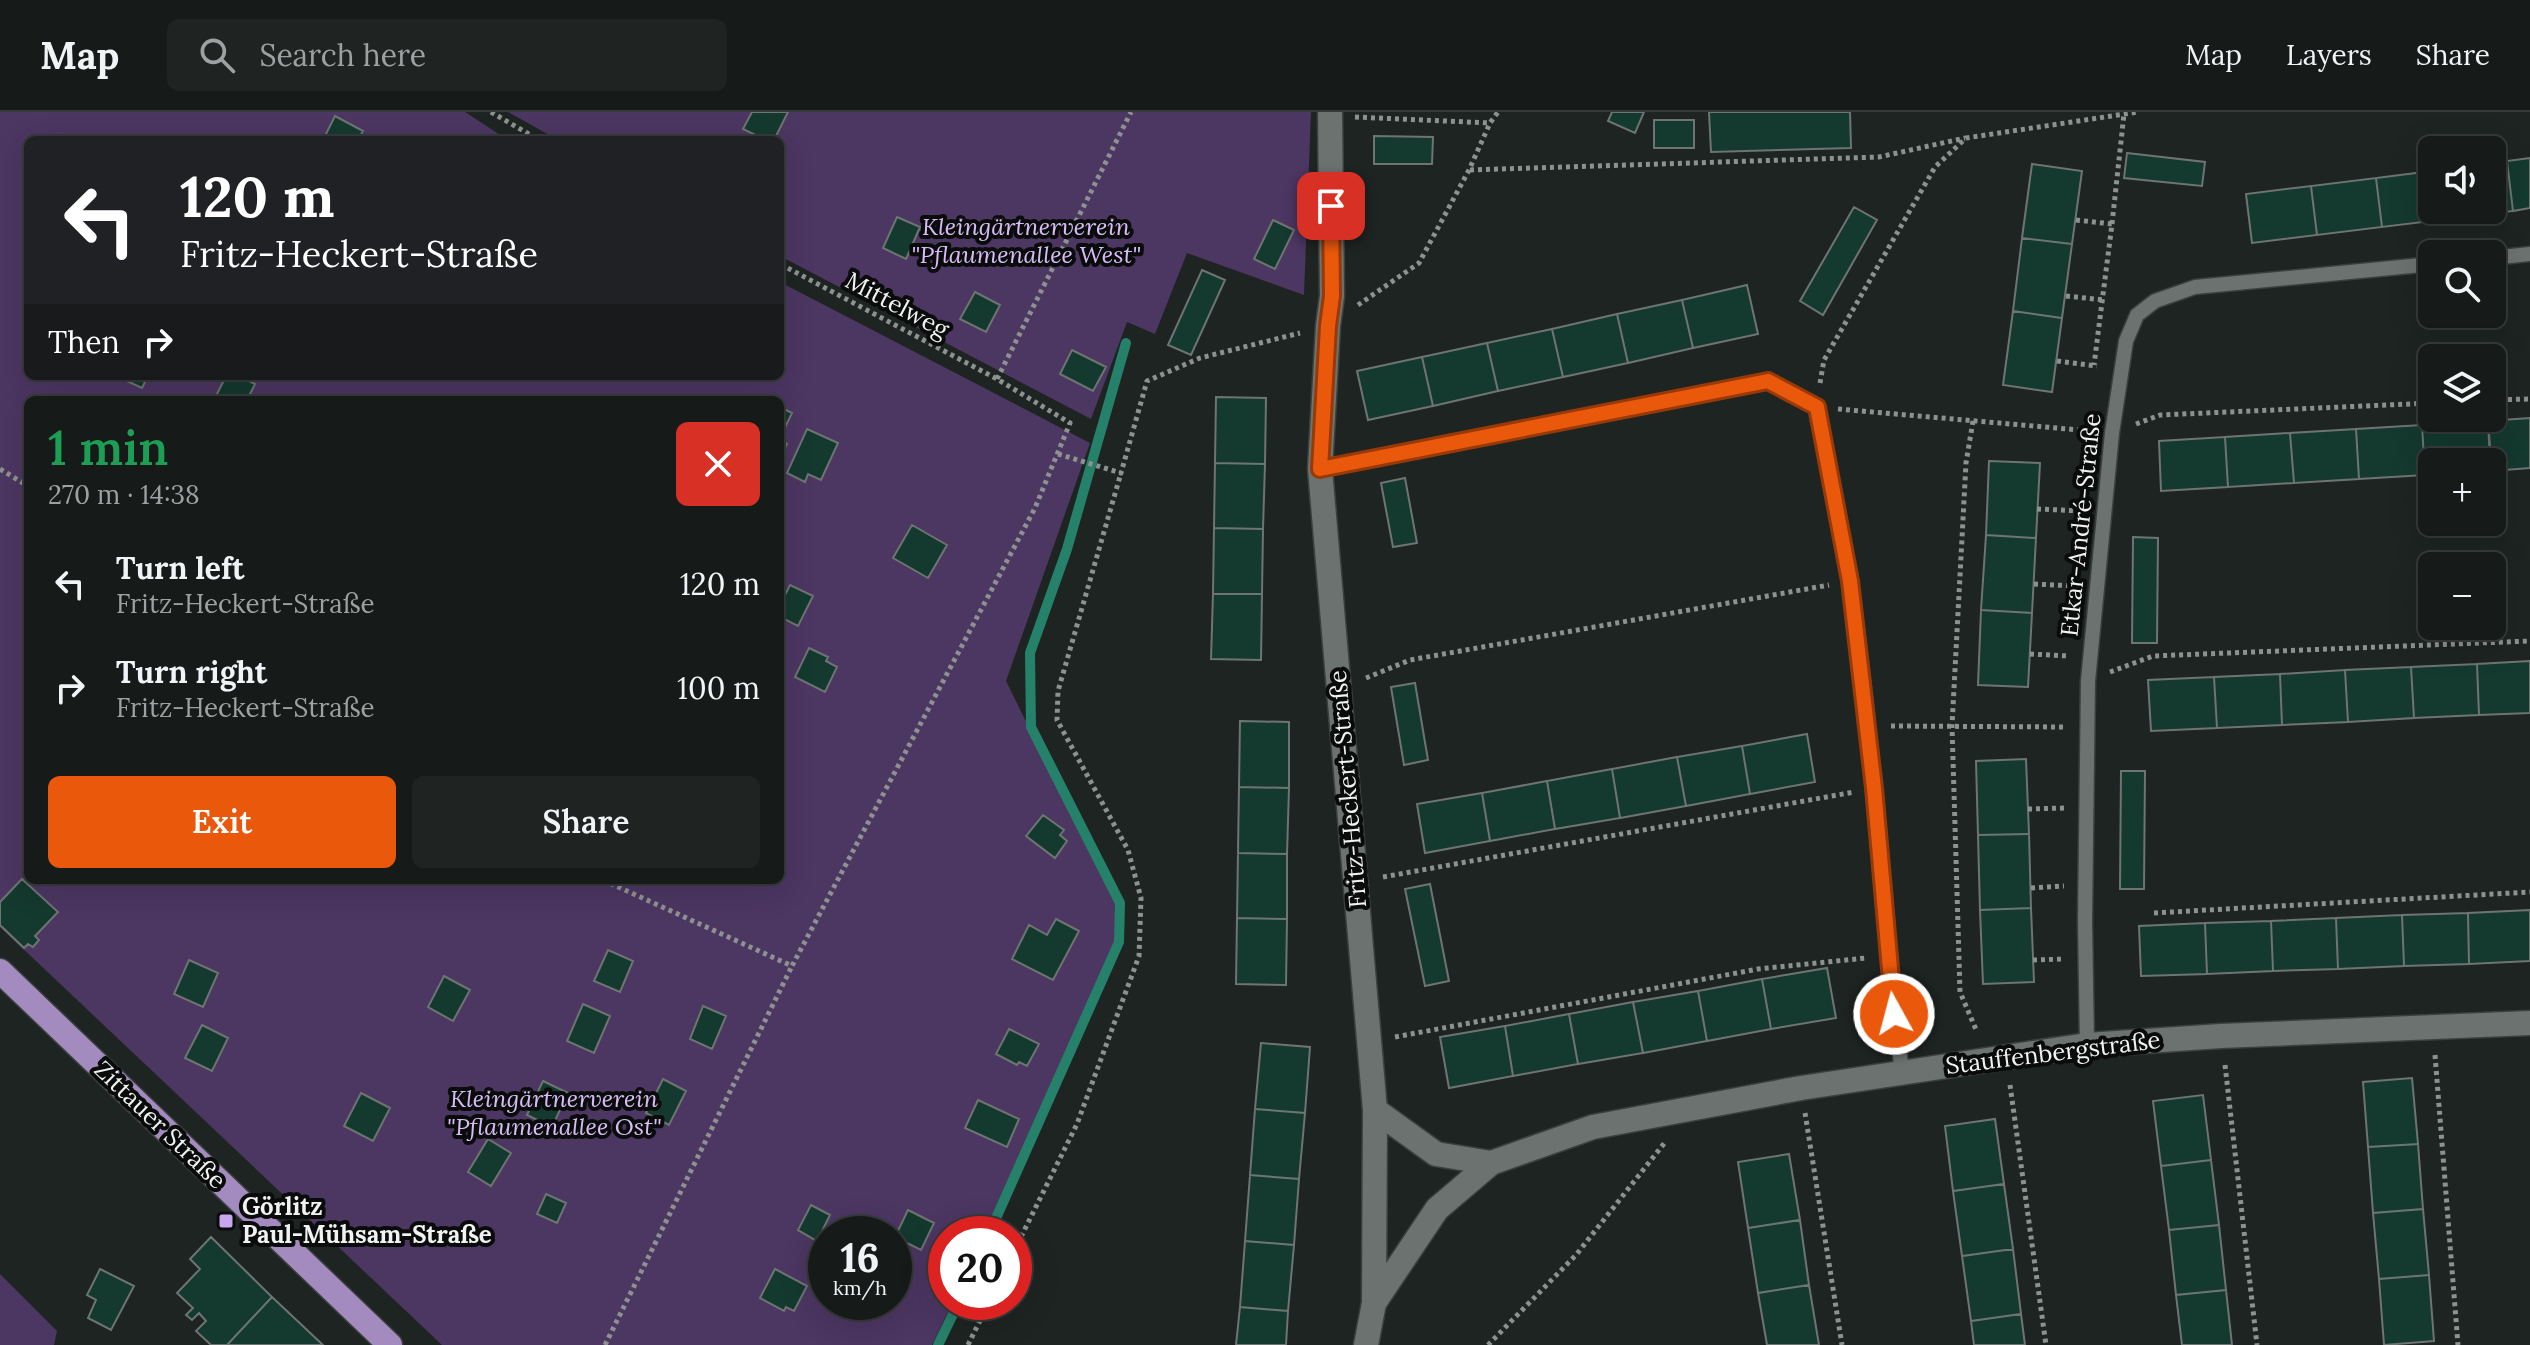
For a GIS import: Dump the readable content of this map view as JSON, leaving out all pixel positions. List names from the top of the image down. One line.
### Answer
{"streets":{"main road":["Zittauer Straße"],"street":["Fritz-Heckert-Straße","Stauffenbergstraße"],"lane":["Etkar-André-Straße"],"path":["Mittelweg"]},"crossings":[["Etkar-André-Straße","Stauffenbergstraße"],["Fritz-Heckert-Straße","Stauffenbergstraße"]],"parks":["Kleingärtnerverein \"Pflaumenallee West\"","Kleingärtnerverein \"Pflaumenallee Ost\""],"places":{"transit":["Görlitz Paul-Mühsam-Straße"]},"page":{"header":"Map","search":"Search here","nav":["Map","Layers","Share"],"map_buttons":["+","−"],"turn":["120 m","Fritz-Heckert-Straße"],"then":"Then","heading":["1 min","270 m · 14:38"],"list":[{"name":"Turn left","note":"Fritz-Heckert-Straße","value":"120 m"},{"name":"Turn right","note":"Fritz-Heckert-Straße","value":"100 m"}],"buttons":["Exit","Share"],"speed":"16 km/h","limit":"20"}}
